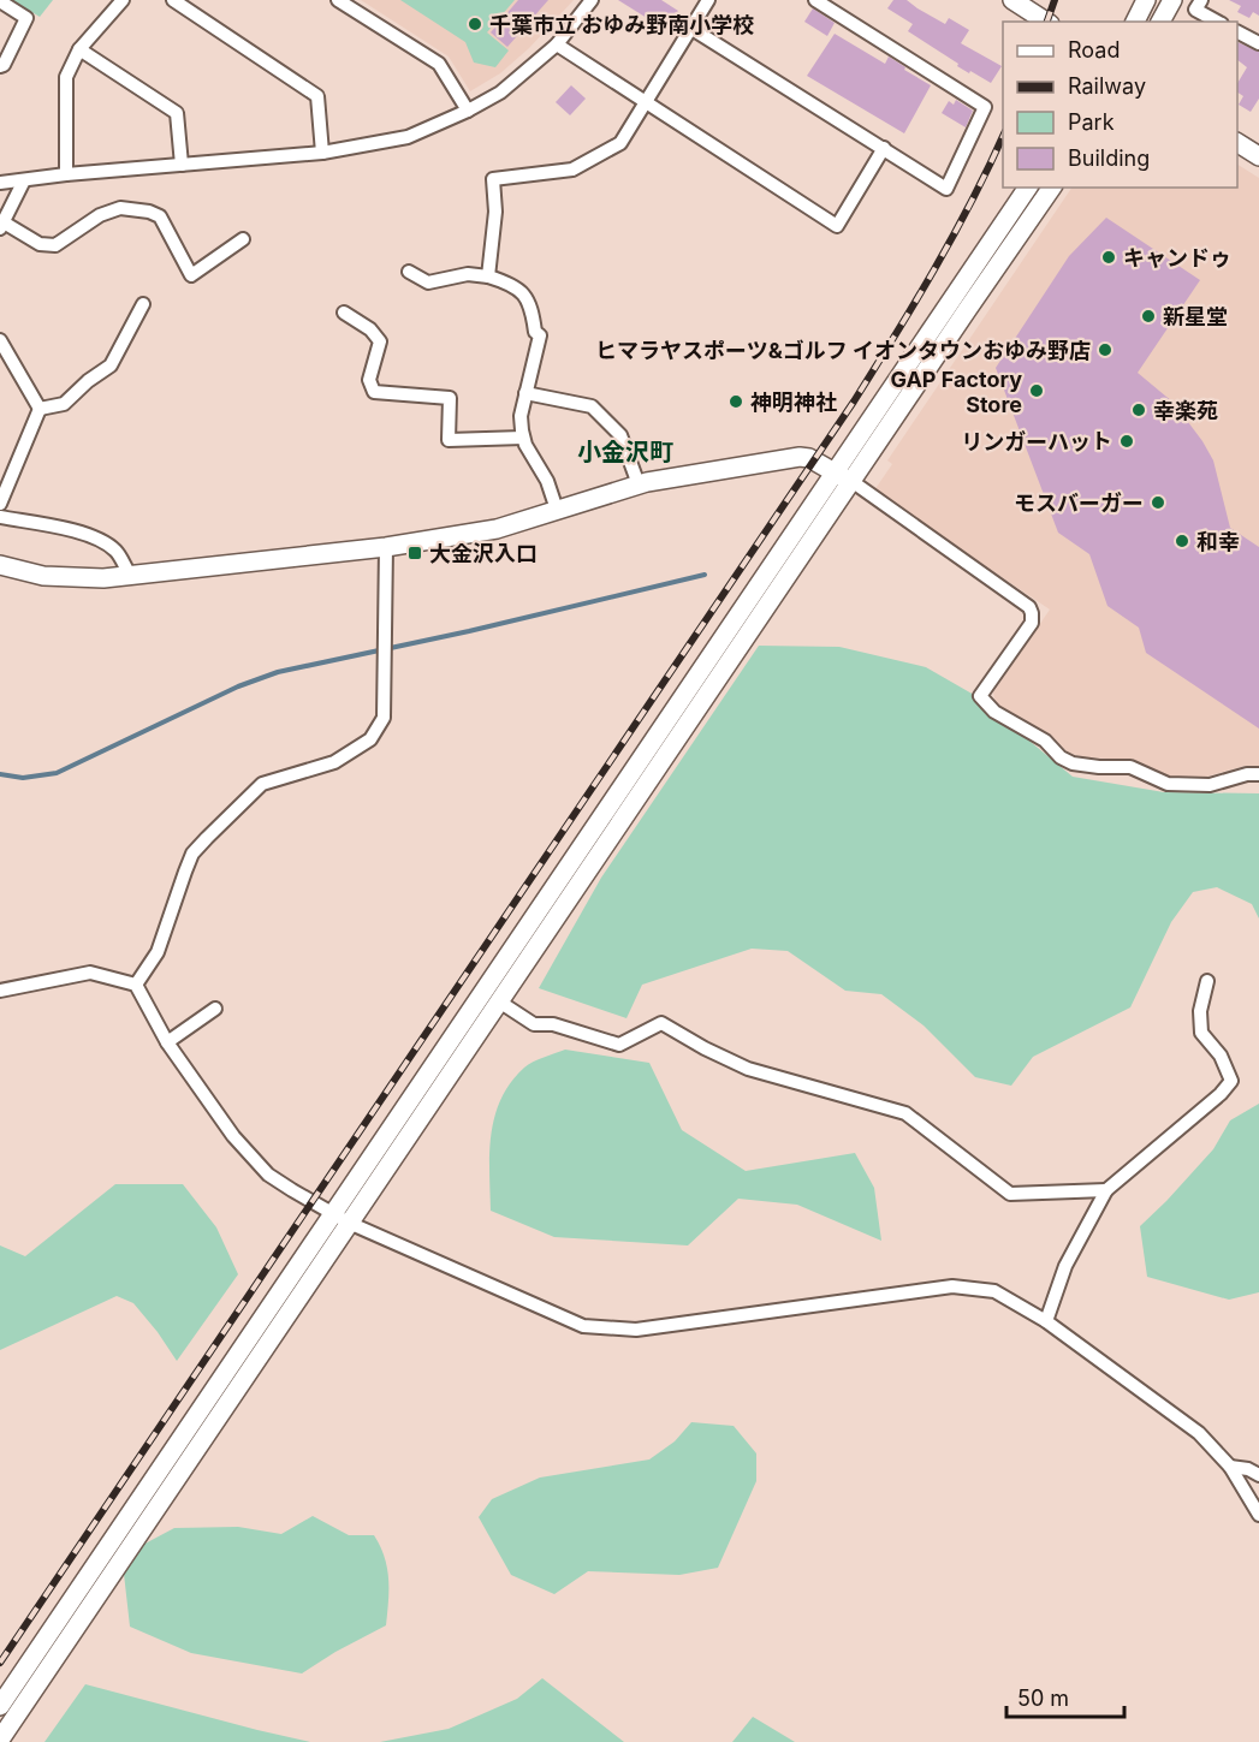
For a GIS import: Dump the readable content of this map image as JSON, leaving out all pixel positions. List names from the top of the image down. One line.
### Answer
{"districts":["小金沢町"],"places":{"other":["千葉市立 おゆみ野南小学校","キャンドゥ","新星堂","ヒマラヤスポーツ&ゴルフ イオンタウンおゆみ野店","GAP Factory Store","神明神社","幸楽苑","リンガーハット","モスバーガー","和幸"],"transit":["大金沢入口"]},"legend":["Road","Railway","Park","Building"],"scale_bar":"50 m"}
